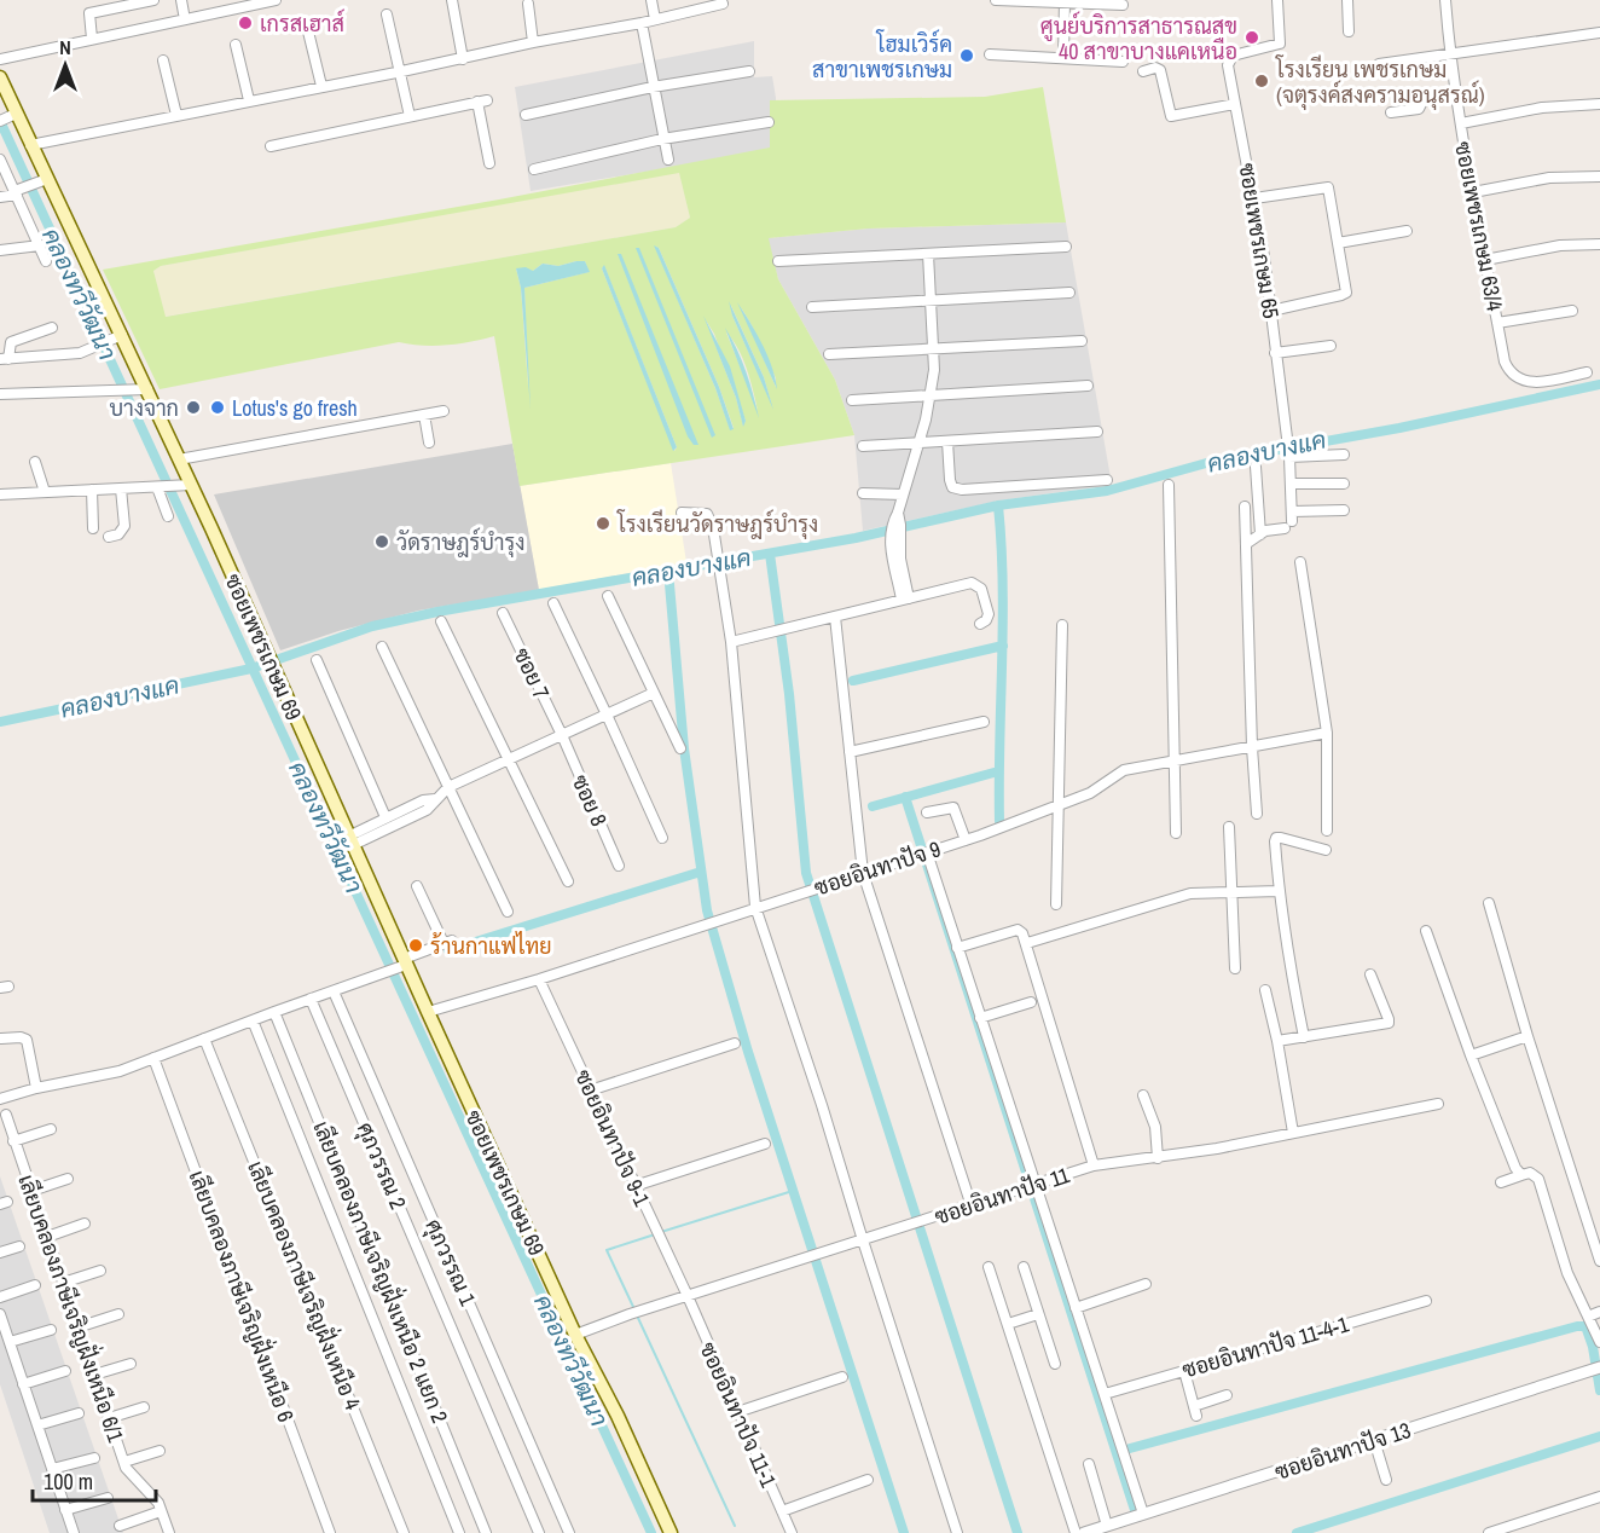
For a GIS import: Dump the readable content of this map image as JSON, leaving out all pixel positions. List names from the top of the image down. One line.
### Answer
{"streets":{"main road":["ซอยเพชรเกษม 69"],"street":["ซอยเพชรเกษม 63/4","ซอยเพชรเกษม 65","ซอย 7","ซอย 8","ซอยอินทาปัจ 9","ซอยอินทาปัจ 9-1","ศุภวรรณ 2","ซอยอินทาปัจ 11","ศุภวรรณ 1","เลียบคลองภาษีเจริญฝั่งเหนือ 2 แยก 2","เลียบคลองภาษีเจริญฝั่งเหนือ 4","เลียบคลองภาษีเจริญฝั่งเหนือ 6","เลียบคลองภาษีเจริญฝั่งเหนือ 6/1","ซอยอินทาปัจ 11-4-1","ซอยอินทาปัจ 11-1","ซอยอินทาปัจ 13"]},"crossings":[["ซอยเพชรเกษม 69","ซอยอินทาปัจ 9"],["ซอยเพชรเกษม 69","ซอยอินทาปัจ 11"],["ซอย 7","ซอย 8"],["ซอยอินทาปัจ 9","ซอยอินทาปัจ 9-1"],["ซอยอินทาปัจ 9-1","ซอยอินทาปัจ 11"],["ซอยอินทาปัจ 9-1","ซอยอินทาปัจ 11-1"],["ซอยอินทาปัจ 11","ซอยอินทาปัจ 11-1"]],"water":["คลองทวีวัฒนา","คลองบางแค"],"places":["เกรสเฮาส์","ศูนย์บริการสาธารณสุข 40 สาขาบางแคเหนือ","โฮมเวิร์ค สาขาเพชรเกษม","โรงเรียน เพชรเกษม (จตุรงค์สงครามอนุสรณ์)","บางจาก","Lotus's go fresh","โรงเรียนวัดราษฎร์บำรุง","วัดราษฎร์บำรุง","ร้านกาแฟไทย"],"scale_bar":"100 m","north":"top"}
